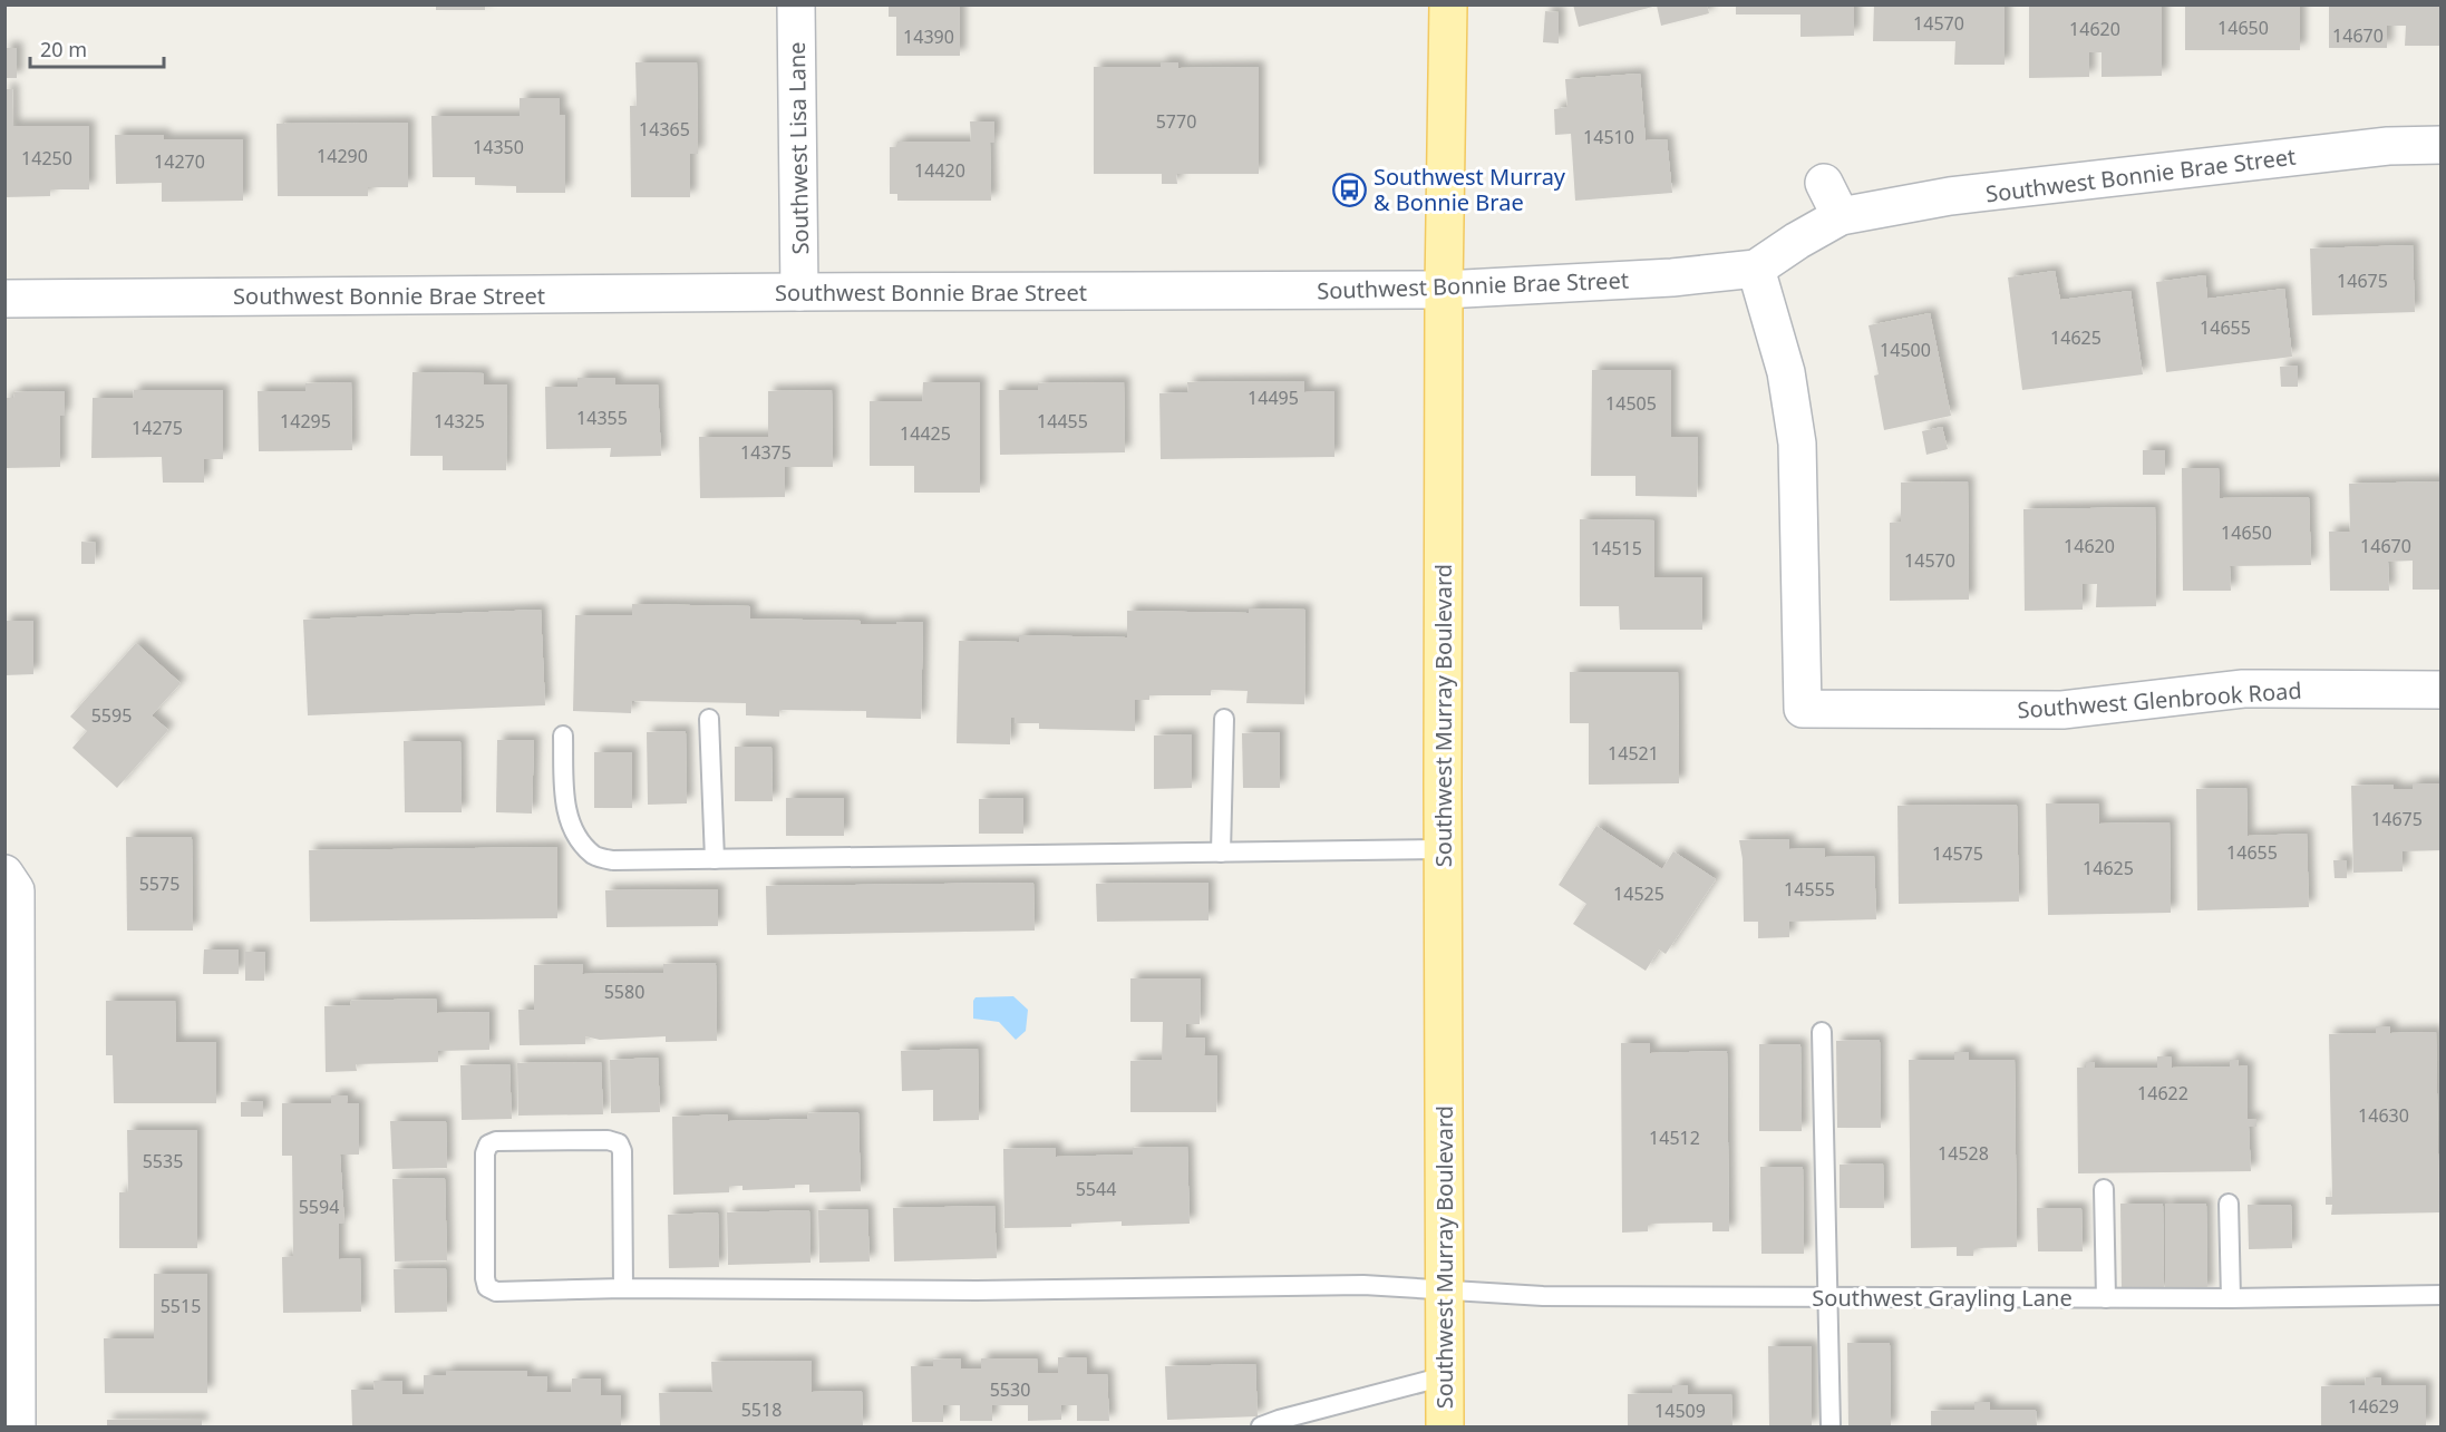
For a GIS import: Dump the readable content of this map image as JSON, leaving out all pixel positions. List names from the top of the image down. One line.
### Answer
{"streets":{"main road":["Southwest Murray Boulevard"],"street":["Southwest Lisa Lane","Southwest Bonnie Brae Street","Southwest Glenbrook Road"],"lane":["Southwest Grayling Lane"]},"crossings":[["Southwest Lisa Lane","Southwest Bonnie Brae Street"],["Southwest Bonnie Brae Street","Southwest Glenbrook Road"],["Southwest Bonnie Brae Street","Southwest Murray Boulevard"],["Southwest Murray Boulevard","Southwest Grayling Lane"]],"places":{"bus stop":["Southwest Murray & Bonnie Brae"]},"house_numbers":["14570","14650","14620","14670","14390","5770","14365","14510","14350","14290","14250","14270","14420","14675","14655","14625","14500","14495","14505","14355","14295","14325","14455","14275","14425","14375","14650","14620","14670","14515","14570","5595","14521","14675","14655","14575","14625","5575","14555","14525","5580","14622","14630","14512","14528","5535","5544","5594","5515","5530","14629","5518","14509"],"scale_bar":"20 m"}
